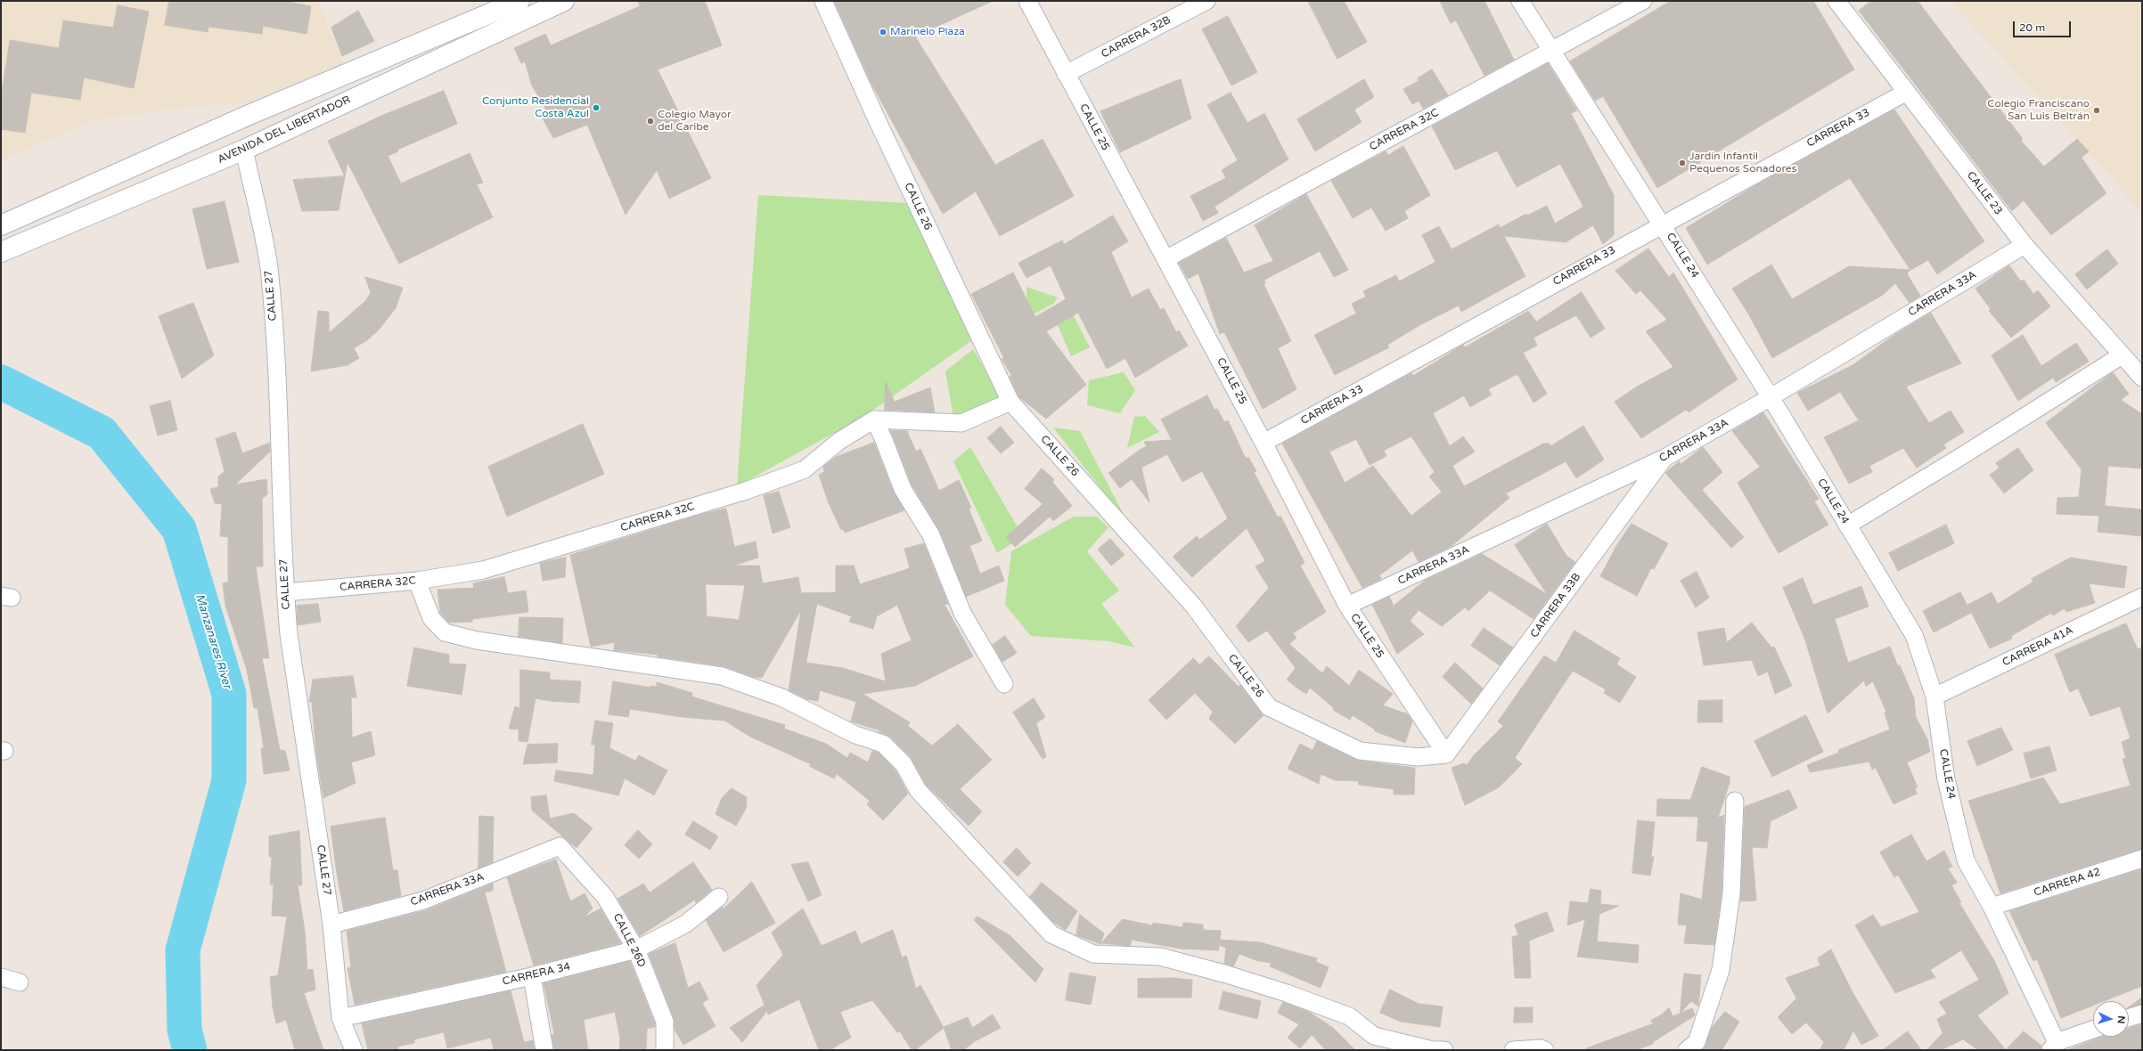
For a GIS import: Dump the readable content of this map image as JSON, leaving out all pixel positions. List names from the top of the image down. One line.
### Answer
{"streets":{"main road":["AVENIDA DEL LIBERTADOR"],"street":["CARRERA 32B","CALLE 25","CARRERA 33","CARRERA 32C","CALLE 23","CALLE 26","CALLE 24","CARRERA 33A","CALLE 27","CARRERA 33B","CARRERA 41A","CARRERA 42","CALLE 26D","CARRERA 34"]},"crossings":[["CARRERA 32B","CALLE 25"],["CALLE 25","CARRERA 33"],["CALLE 25","CARRERA 32C"],["CALLE 25","CALLE 26"],["CALLE 25","CARRERA 33A"],["CALLE 25","CARRERA 33B"],["CARRERA 33","CALLE 23"],["CARRERA 33","CALLE 24"],["AVENIDA DEL LIBERTADOR","CALLE 27"],["CARRERA 32C","CALLE 24"],["CARRERA 32C","CALLE 27"],["CALLE 23","CARRERA 33A"],["CALLE 26","CARRERA 33B"],["CALLE 24","CARRERA 33A"],["CALLE 24","CARRERA 41A"],["CALLE 24","CARRERA 42"],["CARRERA 33A","CALLE 27"],["CARRERA 33A","CARRERA 33B"],["CARRERA 33A","CALLE 26D"],["CALLE 27","CARRERA 34"],["CALLE 26D","CARRERA 34"]],"water":["Manzanares River"],"places":["Marinelo Plaza","Conjunto Residencial Costa Azul","Colegio Franciscano San Luis Beltrán","Colegio Mayor del Caribe","Jardín Infantil Pequenos Sonadores"],"scale_bar":"20 m","north":"right"}
